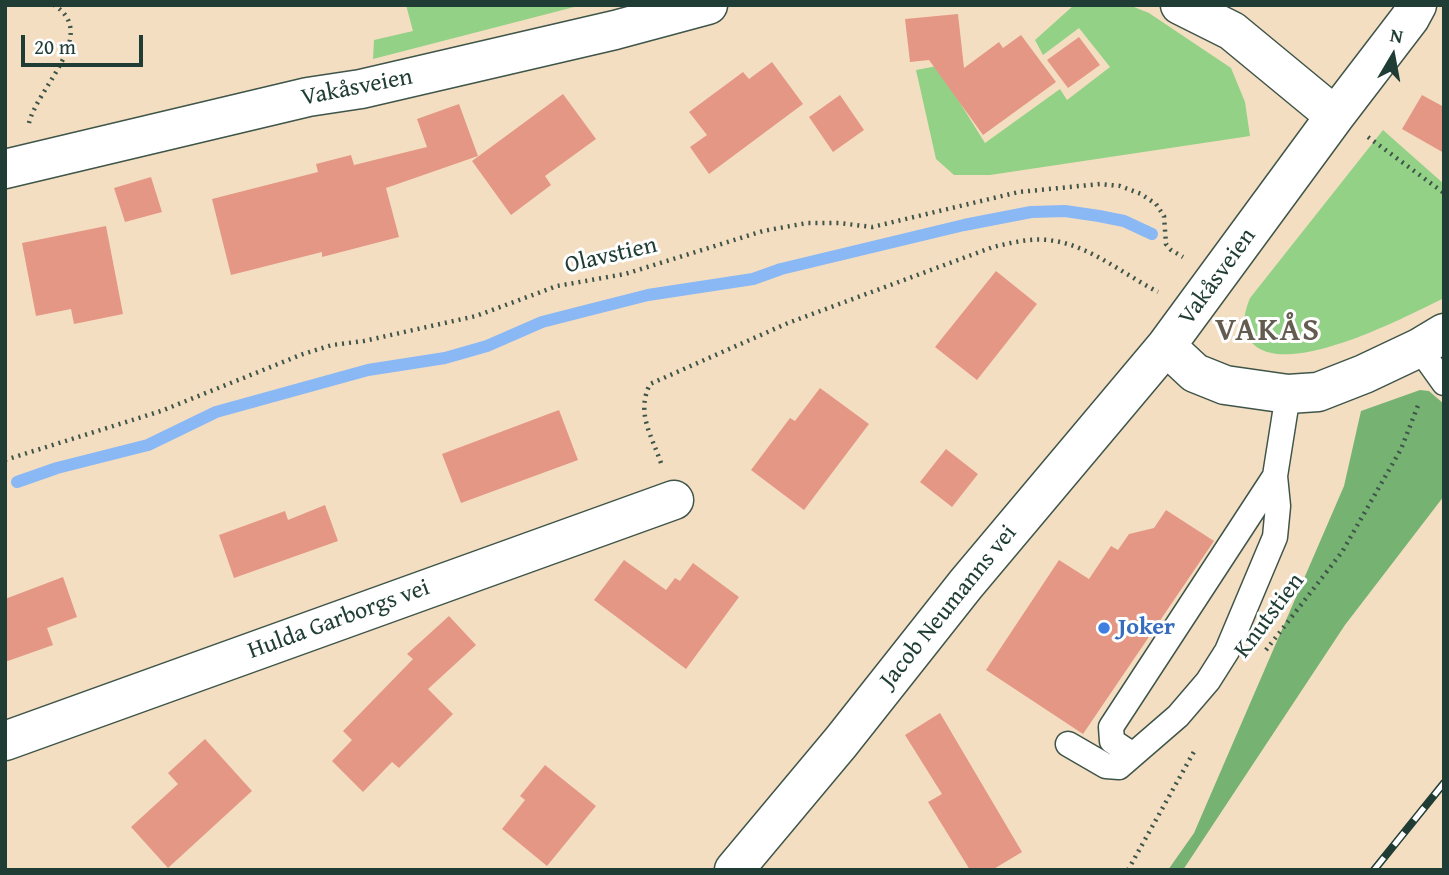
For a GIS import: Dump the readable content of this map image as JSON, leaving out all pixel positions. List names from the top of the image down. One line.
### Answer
{"streets":{"street":["Vakåsveien","Jacob Neumanns vei","Hulda Garborgs vei"],"path":["Olavstien","Knutstien"]},"crossings":[["Vakåsveien","Jacob Neumanns vei"]],"districts":["VAKÅS"],"places":["Joker"],"scale_bar":"20 m","north":"top"}
